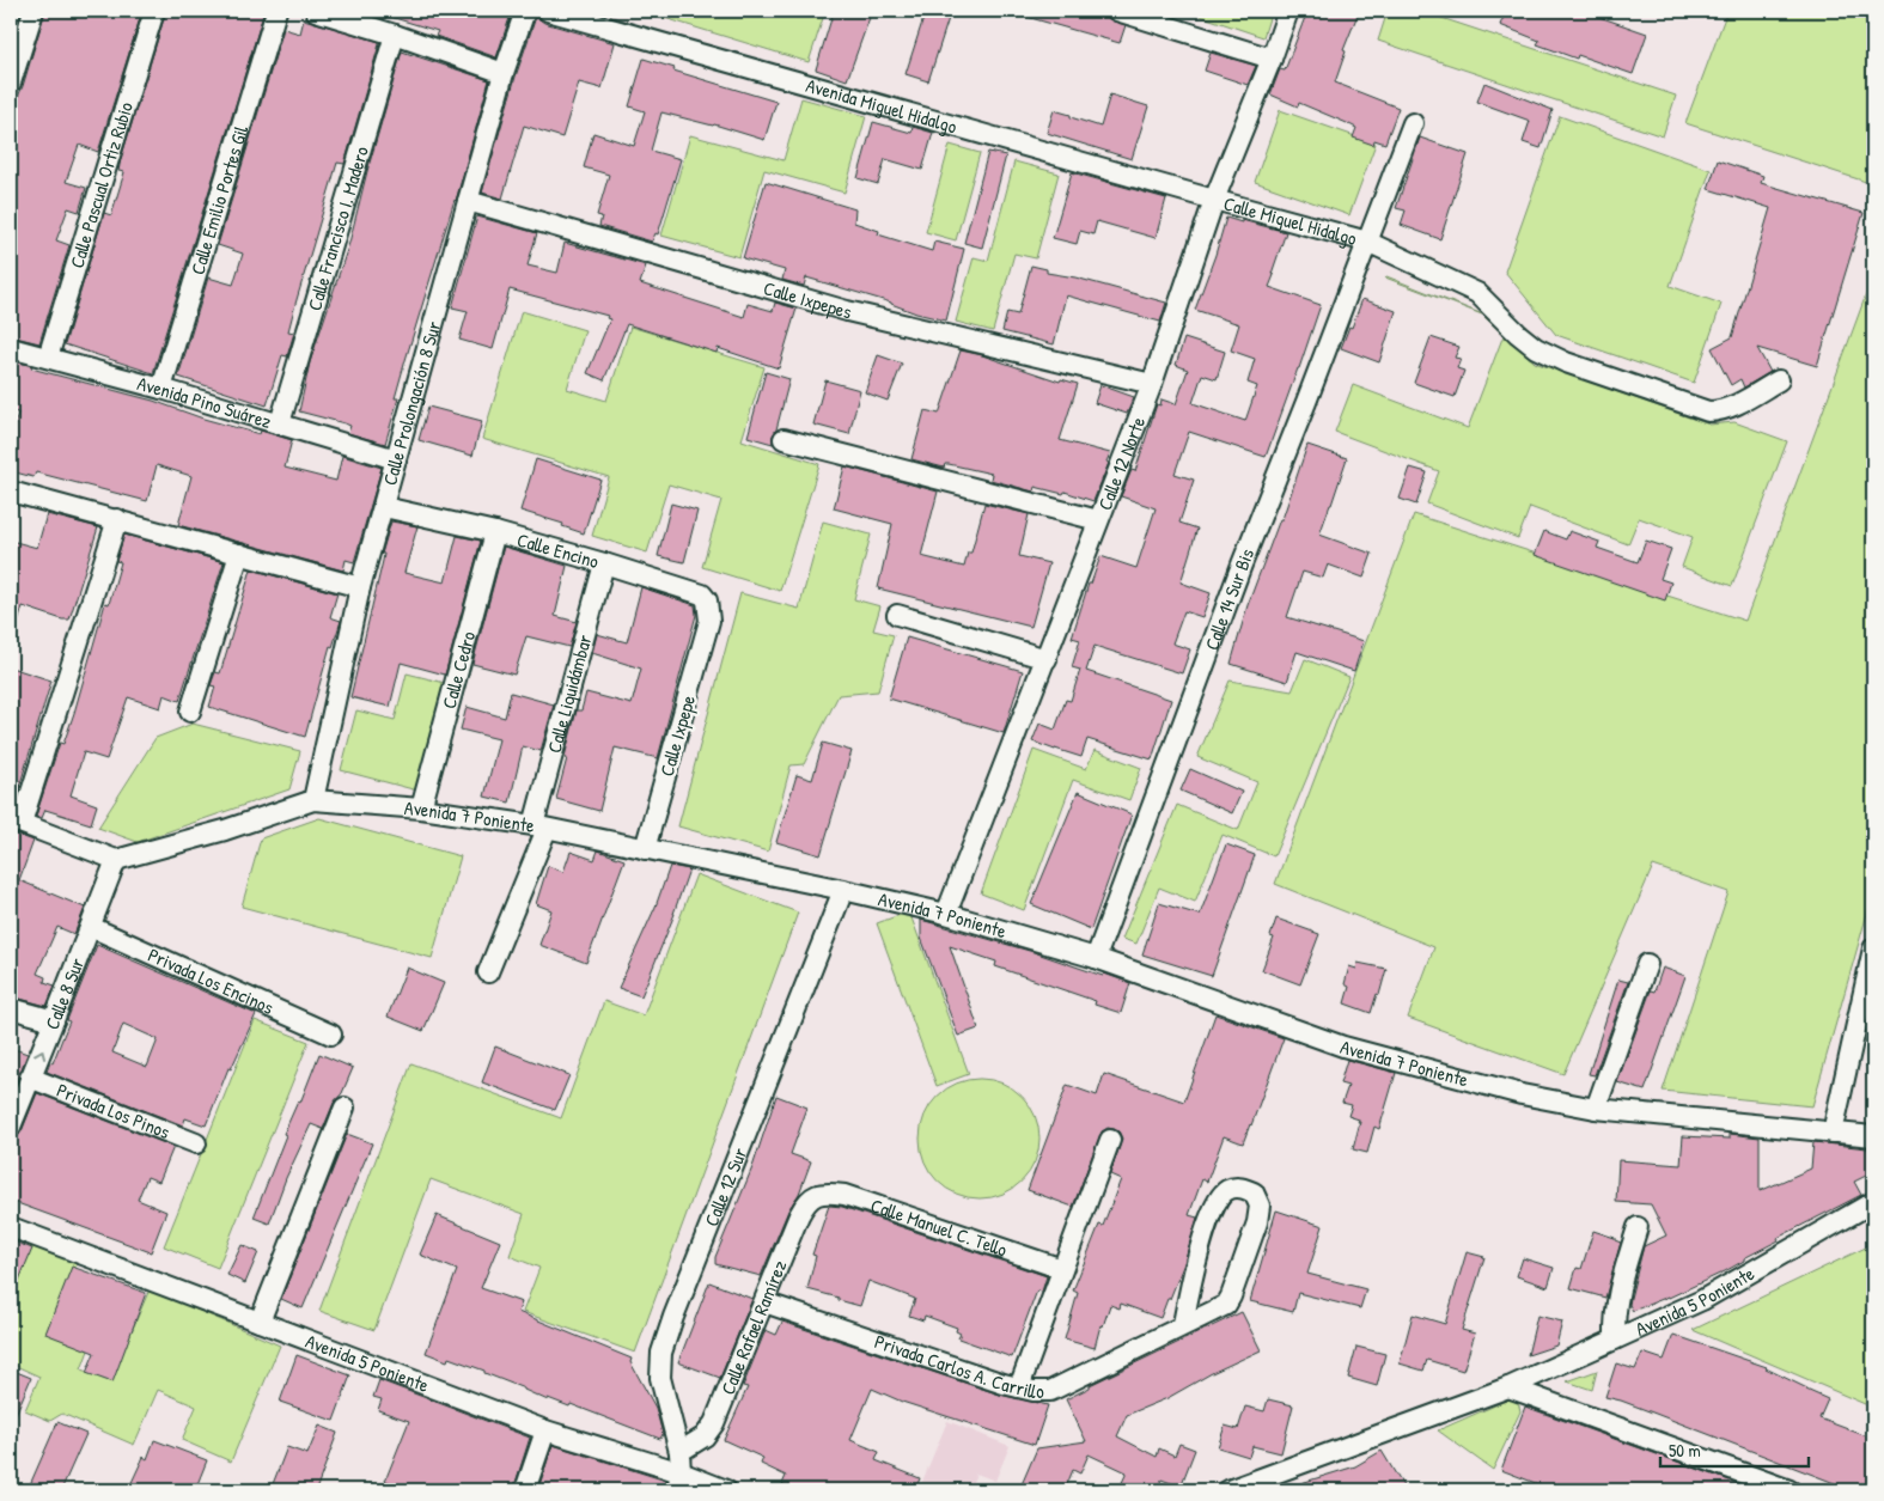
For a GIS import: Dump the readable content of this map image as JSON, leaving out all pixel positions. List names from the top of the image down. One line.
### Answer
{"streets":{"street":["Avenida Miguel Hidalgo","Calle Pascual Ortiz Rubio","Calle Emilio Portes Gil","Calle Miguel Hidalgo","Calle Francisco I. Madero","Calle Ixpepes","Avenida Pino Suárez","Calle Prolongación 8 Sur","Calle 12 Norte","Calle Encino","Calle 14 Sur Bis","Calle Cedro","Calle Liquidámbar","Calle Ixpepe","Avenida 7 Poniente","Privada Los Encinos","Calle 8 Sur","Privada Los Pinos","Calle 12 Sur","Calle Manuel C. Tello","Avenida 5 Poniente","Calle Rafael Ramírez","Privada Carlos A. Carrillo"]},"crossings":[["Avenida Miguel Hidalgo","Calle Miguel Hidalgo"],["Avenida Miguel Hidalgo","Calle 12 Norte"],["Calle Pascual Ortiz Rubio","Avenida Pino Suárez"],["Calle Emilio Portes Gil","Avenida Pino Suárez"],["Calle Miguel Hidalgo","Calle 12 Norte"],["Calle Miguel Hidalgo","Calle 14 Sur Bis"],["Calle Francisco I. Madero","Avenida Pino Suárez"],["Calle Ixpepes","Calle Prolongación 8 Sur"],["Calle Ixpepes","Calle 12 Norte"],["Avenida Pino Suárez","Calle Prolongación 8 Sur"],["Calle Prolongación 8 Sur","Calle Encino"],["Calle Prolongación 8 Sur","Avenida 7 Poniente"],["Calle 12 Norte","Avenida 7 Poniente"],["Calle Encino","Calle Cedro"],["Calle Encino","Calle Liquidámbar"],["Calle Encino","Calle Ixpepe"],["Calle 14 Sur Bis","Avenida 7 Poniente"],["Calle Cedro","Avenida 7 Poniente"],["Calle Liquidámbar","Avenida 7 Poniente"],["Calle Ixpepe","Avenida 7 Poniente"],["Avenida 7 Poniente","Calle 8 Sur"],["Avenida 7 Poniente","Calle 12 Sur"],["Privada Los Encinos","Calle 8 Sur"],["Calle 8 Sur","Privada Los Pinos"],["Calle 12 Sur","Avenida 5 Poniente"],["Calle 12 Sur","Calle Rafael Ramírez"],["Calle Manuel C. Tello","Calle Rafael Ramírez"],["Calle Rafael Ramírez","Privada Carlos A. Carrillo"]],"scale_bar":"50 m"}
